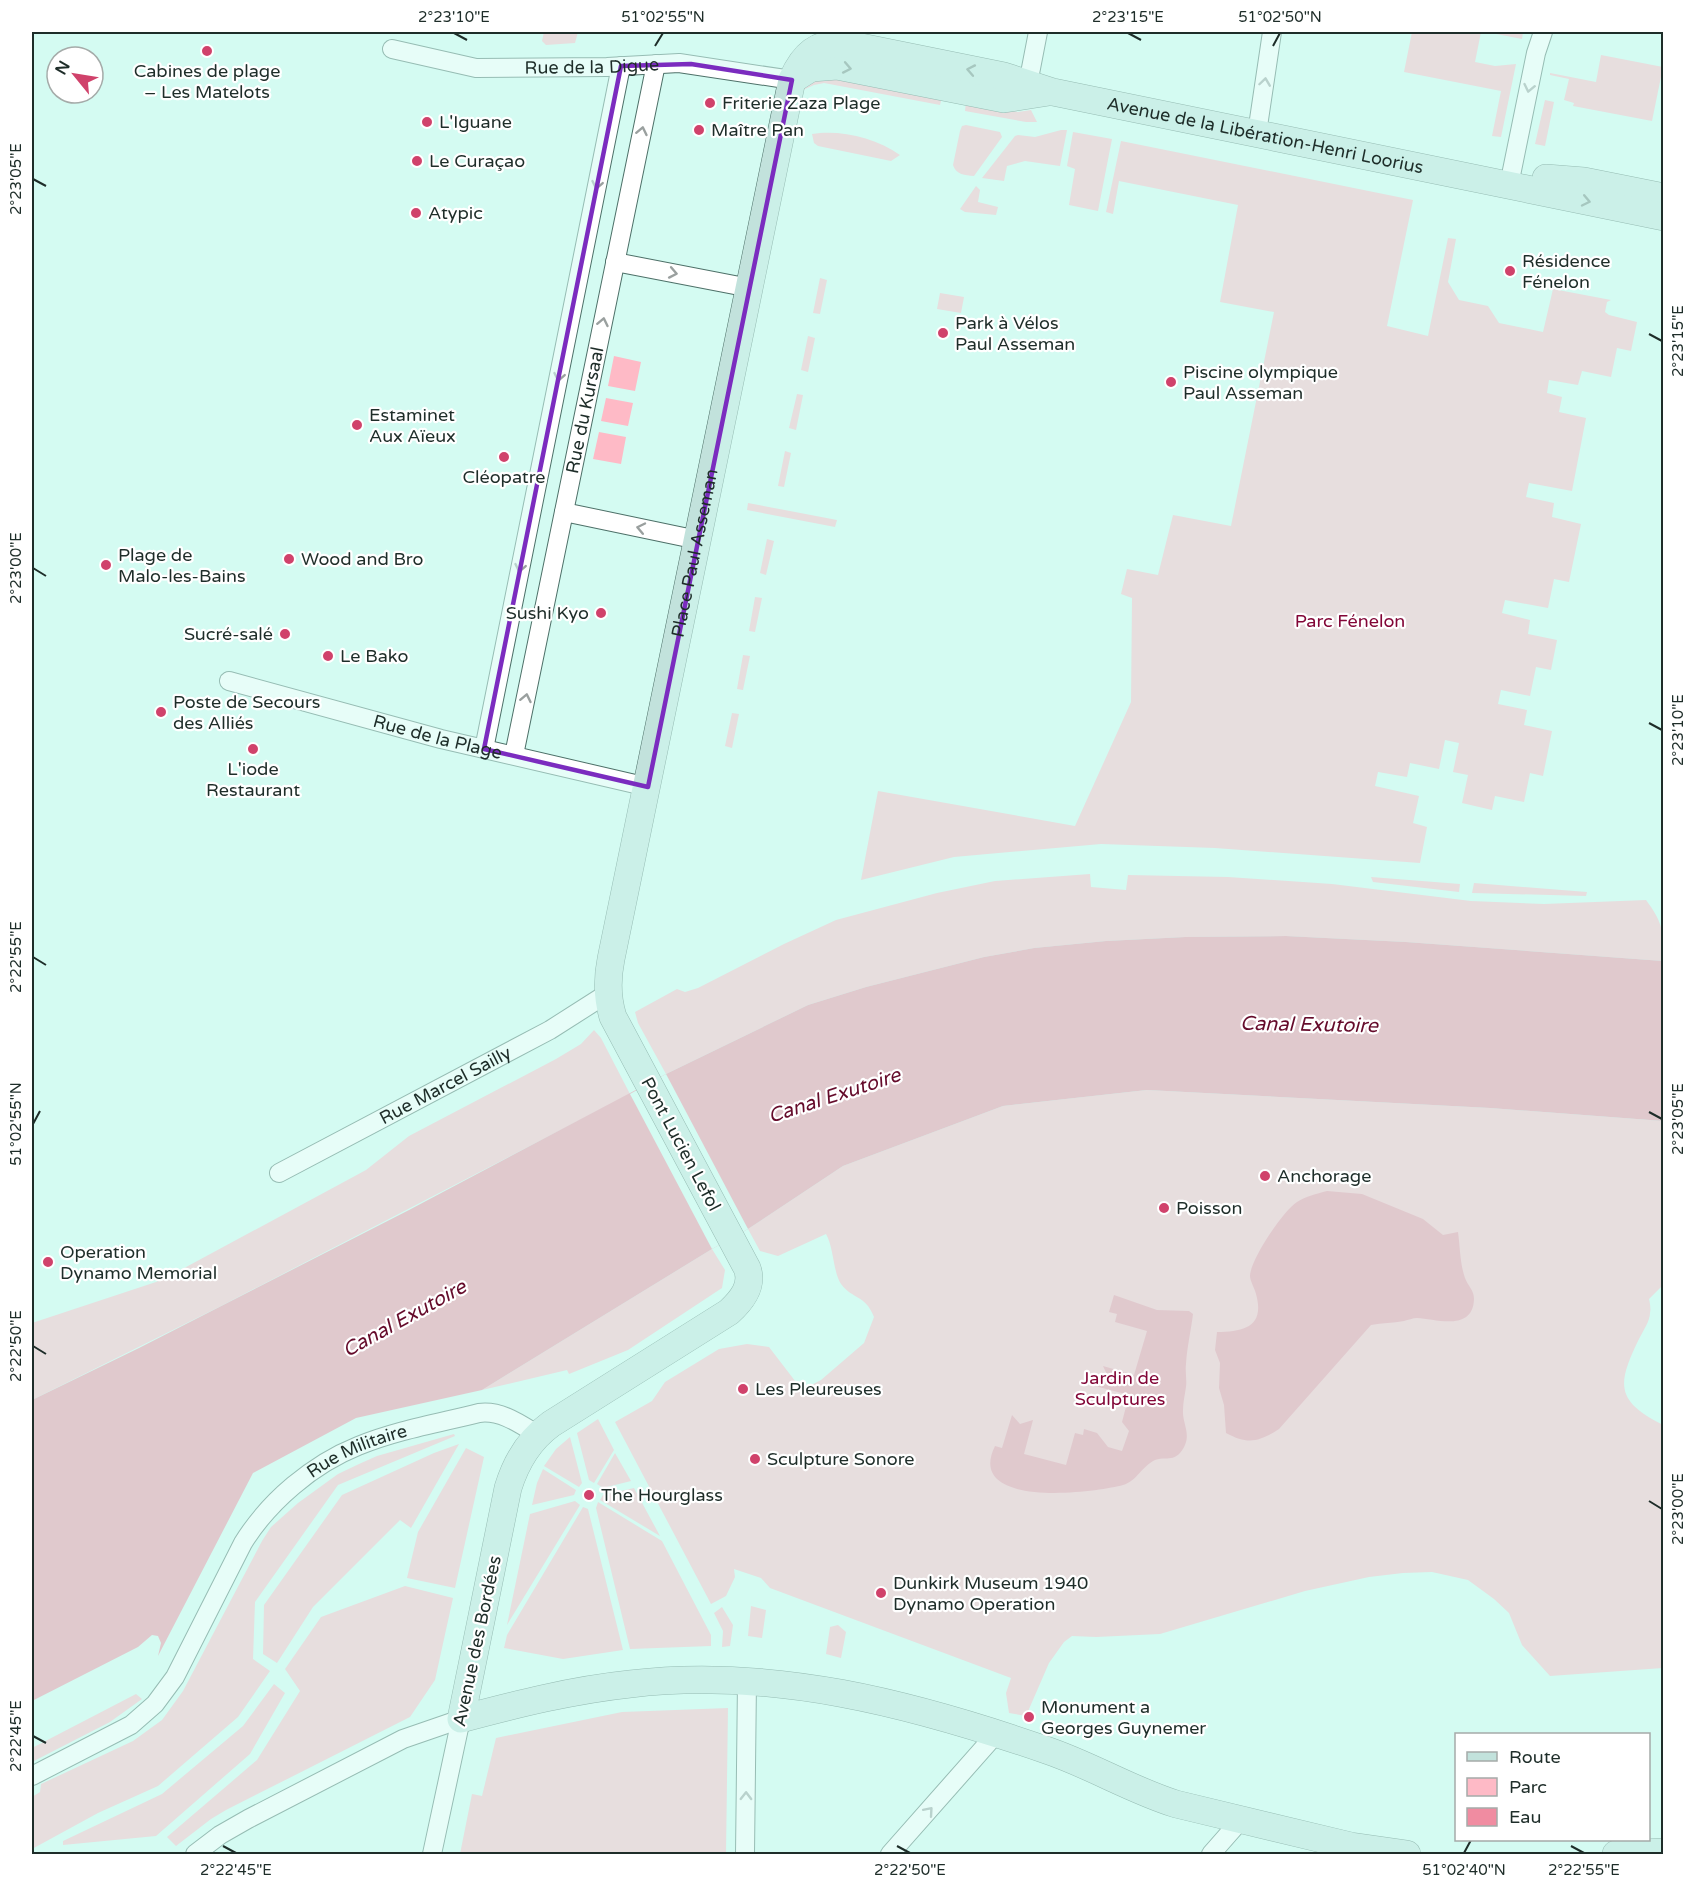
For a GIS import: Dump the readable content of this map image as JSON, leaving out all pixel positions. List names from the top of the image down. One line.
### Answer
{"streets":{"street":["Rue de la Digue","Avenue de la Libération-Henri Loorius","Rue du Kursaal","Place Paul Asseman","Rue de la Plage","Rue Marcel Sailly","Pont Lucien Lefol","Rue Militaire","Avenue des Bordées"]},"crossings":[["Rue de la Digue","Avenue de la Libération-Henri Loorius"],["Rue de la Digue","Rue du Kursaal"],["Rue de la Digue","Place Paul Asseman"],["Avenue de la Libération-Henri Loorius","Place Paul Asseman"],["Rue du Kursaal","Rue de la Plage"],["Place Paul Asseman","Rue de la Plage"],["Place Paul Asseman","Rue Marcel Sailly"],["Place Paul Asseman","Pont Lucien Lefol"],["Pont Lucien Lefol","Rue Militaire"],["Pont Lucien Lefol","Avenue des Bordées"],["Rue Militaire","Avenue des Bordées"]],"water":["Canal Exutoire"],"parks":["Parc Fénelon","Jardin de Sculptures"],"places":["Cabines de plage – Les Matelots","Friterie Zaza Plage","L'Iguane","Maître Pan","Le Curaçao","Atypic","Résidence Fénelon","Park à Vélos Paul Asseman","Piscine olympique Paul Asseman","Estaminet Aux Aïeux","Cléopatre","Wood and Bro","Plage de Malo-les-Bains","Sushi Kyo","Sucré-salé","Le Bako","Poste de Secours des Alliés","L'iode Restaurant","Anchorage","Poisson","Operation Dynamo Memorial","Les Pleureuses","Sculpture Sonore","The Hourglass","Dunkirk Museum 1940 Dynamo Operation","Monument a Georges Guynemer"],"legend":["Route","Parc","Eau"],"north":"top left","coordinates":["2°23'10\"E","51°02'55\"N","2°23'15\"E","51°02'50\"N","2°23'05\"E","2°23'00\"E","2°22'55\"E","2°22'50\"E","2°22'45\"E","51°02'40\"N"]}
